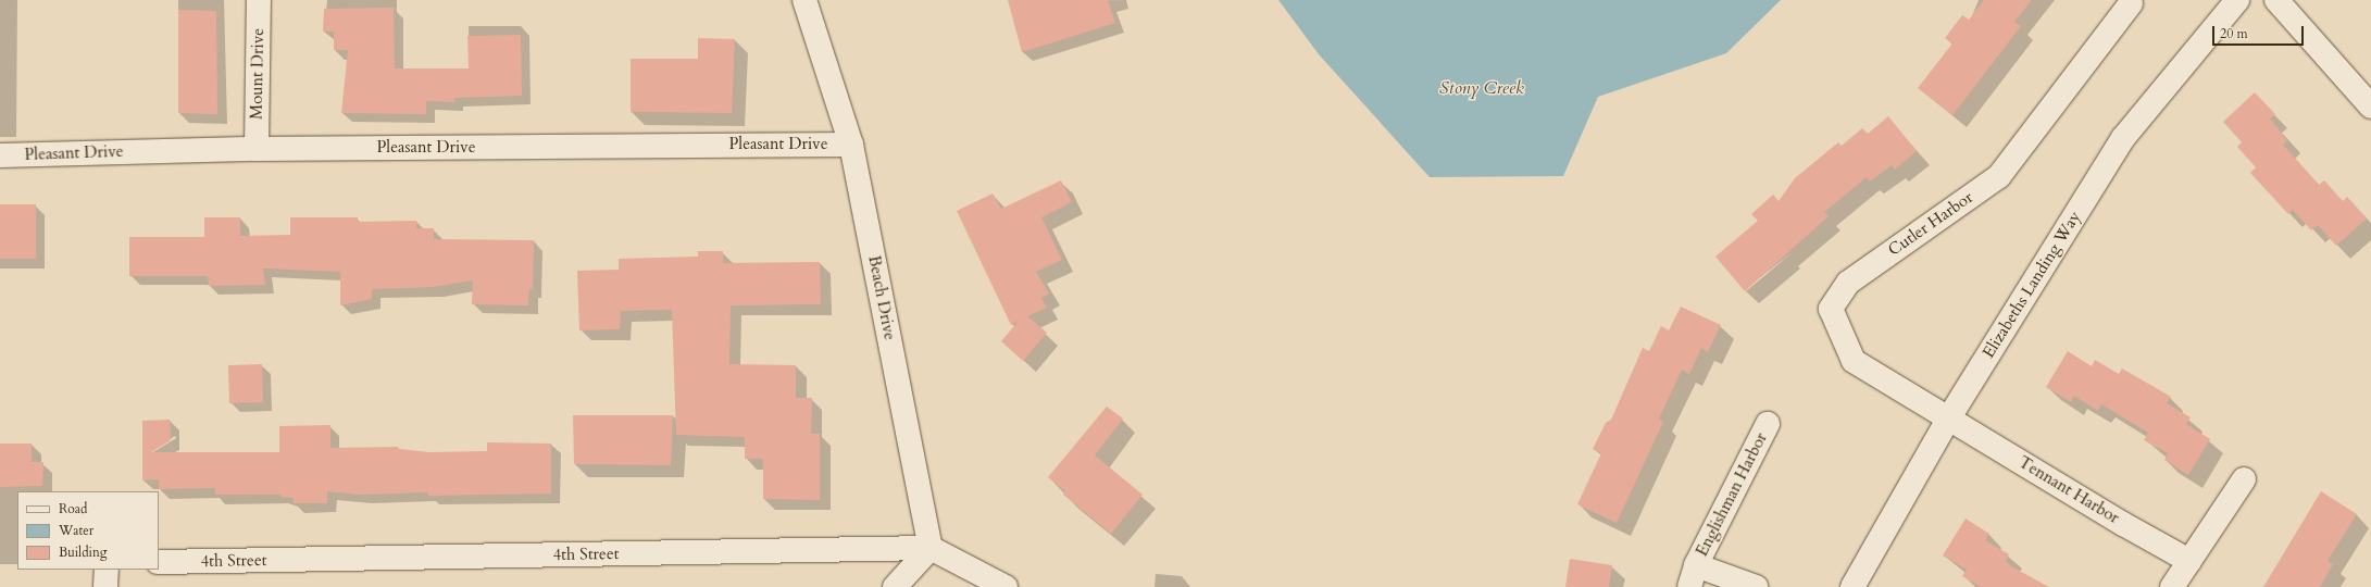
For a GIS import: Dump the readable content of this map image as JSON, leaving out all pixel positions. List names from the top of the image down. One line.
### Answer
{"streets":{"street":["Mount Drive","Pleasant Drive","Cutler Harbor","Elizabeths Landing Way","Beach Drive","Tennant Harbor","Englishman Harbor","4th Street"]},"crossings":[["Mount Drive","Pleasant Drive"],["Pleasant Drive","Beach Drive"],["Cutler Harbor","Elizabeths Landing Way"],["Cutler Harbor","Tennant Harbor"],["Elizabeths Landing Way","Tennant Harbor"],["Beach Drive","4th Street"]],"water":["Stony Creek"],"legend":["Road","Water","Building"],"scale_bar":"20 m"}
